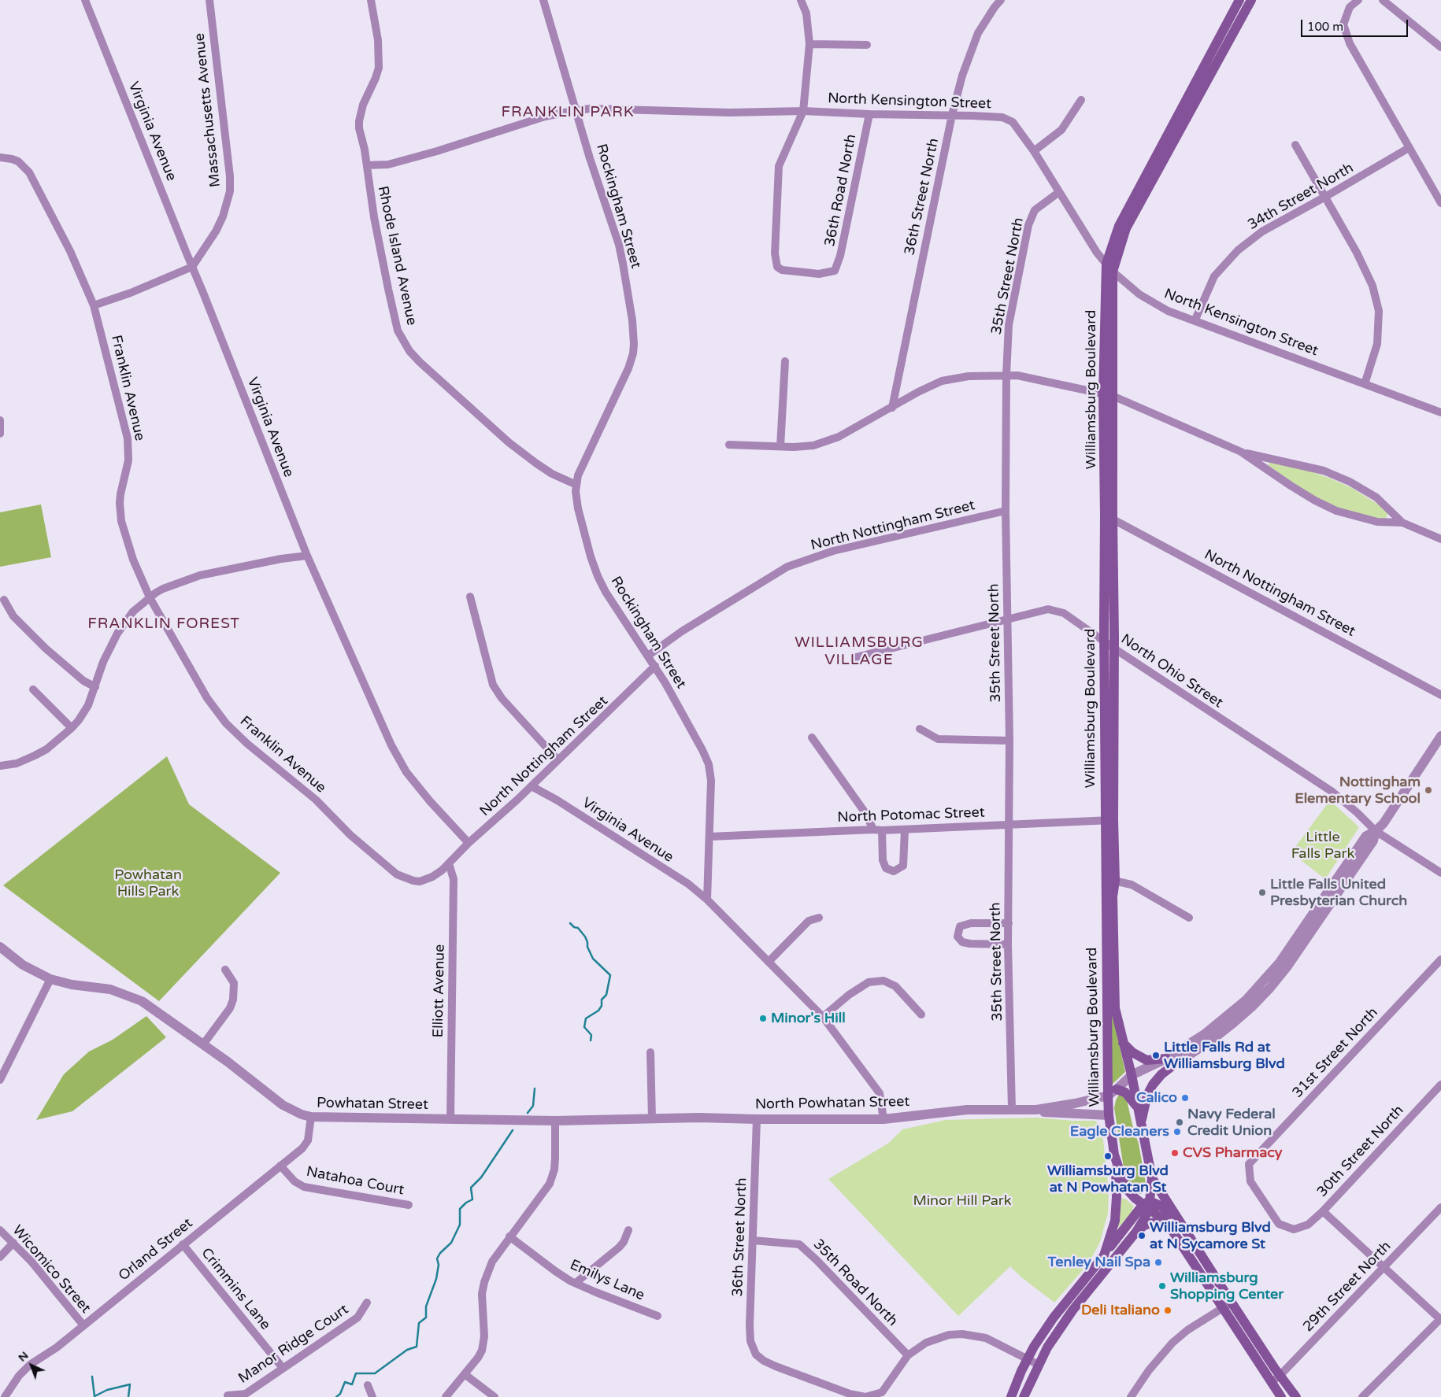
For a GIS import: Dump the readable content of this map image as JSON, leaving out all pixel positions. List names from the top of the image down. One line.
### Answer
{"streets":{"main road":["Williamsburg Boulevard"],"street":["North Kensington Street","Massachusetts Avenue","Virginia Avenue","36th Road North","36th Street North","34th Street North","Rockingham Street","Rhode Island Avenue","35th Street North","Franklin Avenue","North Nottingham Street","North Ohio Street","North Potomac Street","Elliott Avenue","31st Street North","North Powhatan Street","Powhatan Street","30th Street North","Natahoa Court","Orland Street","Wicomico Street","Emilys Lane","35th Road North","29th Street North","Crimmins Lane","Manor Ridge Court"]},"crossings":[["North Kensington Street","36th Road North"],["North Kensington Street","36th Street North"],["North Kensington Street","34th Street North"],["North Kensington Street","Rockingham Street"],["North Kensington Street","Rhode Island Avenue"],["North Kensington Street","35th Street North"],["North Kensington Street","Williamsburg Boulevard"],["Massachusetts Avenue","Virginia Avenue"],["Virginia Avenue","Rockingham Street"],["Virginia Avenue","North Nottingham Street"],["Virginia Avenue","North Powhatan Street"],["36th Street North","North Powhatan Street"],["36th Street North","35th Road North"],["Rockingham Street","Rhode Island Avenue"],["Rockingham Street","North Nottingham Street"],["Rockingham Street","North Potomac Street"],["35th Street North","North Nottingham Street"],["35th Street North","North Ohio Street"],["35th Street North","North Potomac Street"],["35th Street North","North Powhatan Street"],["Franklin Avenue","North Nottingham Street"],["Franklin Avenue","Elliott Avenue"],["Williamsburg Boulevard","North Nottingham Street"],["Williamsburg Boulevard","North Ohio Street"],["Williamsburg Boulevard","North Potomac Street"],["Williamsburg Boulevard","North Powhatan Street"],["North Nottingham Street","Elliott Avenue"],["North Ohio Street","North Powhatan Street"],["Elliott Avenue","Powhatan Street"],["31st Street North","30th Street North"],["North Powhatan Street","Powhatan Street"],["Powhatan Street","Orland Street"],["Natahoa Court","Orland Street"],["Orland Street","Wicomico Street"],["Orland Street","Crimmins Lane"],["Crimmins Lane","Manor Ridge Court"]],"districts":["FRANKLIN PARK","FRANKLIN FOREST","WILLIAMSBURG VILLAGE"],"parks":["Little Falls Park","Powhatan Hills Park","Minor Hill Park"],"places":["Nottingham Elementary School","Little Falls United Presbyterian Church","Minor's Hill","Little Falls Rd at Williamsburg Blvd","Calico","Navy Federal Credit Union","Eagle Cleaners","CVS Pharmacy","Williamsburg Blvd at N Powhatan St","Williamsburg Blvd at N Sycamore St","Tenley Nail Spa","Williamsburg Shopping Center","Deli Italiano"],"scale_bar":"100 m","north":"top left"}
